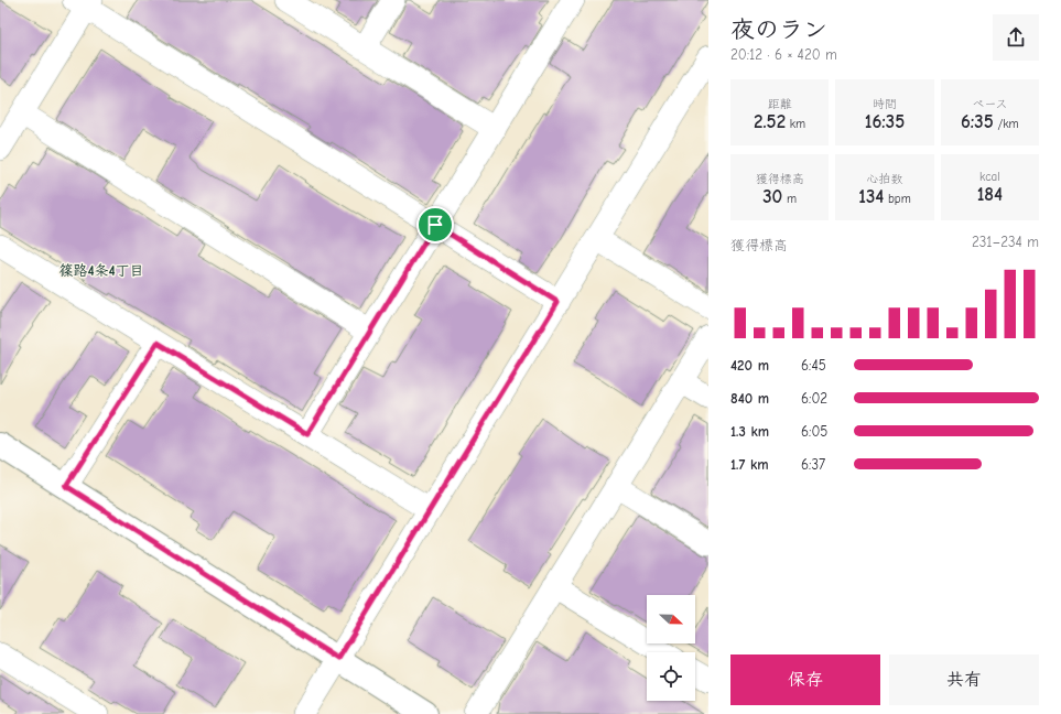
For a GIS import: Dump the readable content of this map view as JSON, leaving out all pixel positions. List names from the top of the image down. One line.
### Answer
{"districts":["篠路4条4丁目"],"north":"right","page":{"heading":["夜のラン","20:12 · 6 × 420 m"],"stats":[["距離","2.52 km"],["時間","16:35"],["ペース","6:35 /km"],["獲得標高","30 m"],["心拍数","134 bpm"],["kcal","184"]],"chart":["獲得標高","231–234 m"],"list":[{"name":"420 m","note":"6:45"},{"name":"840 m","note":"6:02"},{"name":"1.3 km","note":"6:05"},{"name":"1.7 km","note":"6:37"}],"buttons":["保存","共有"]}}
